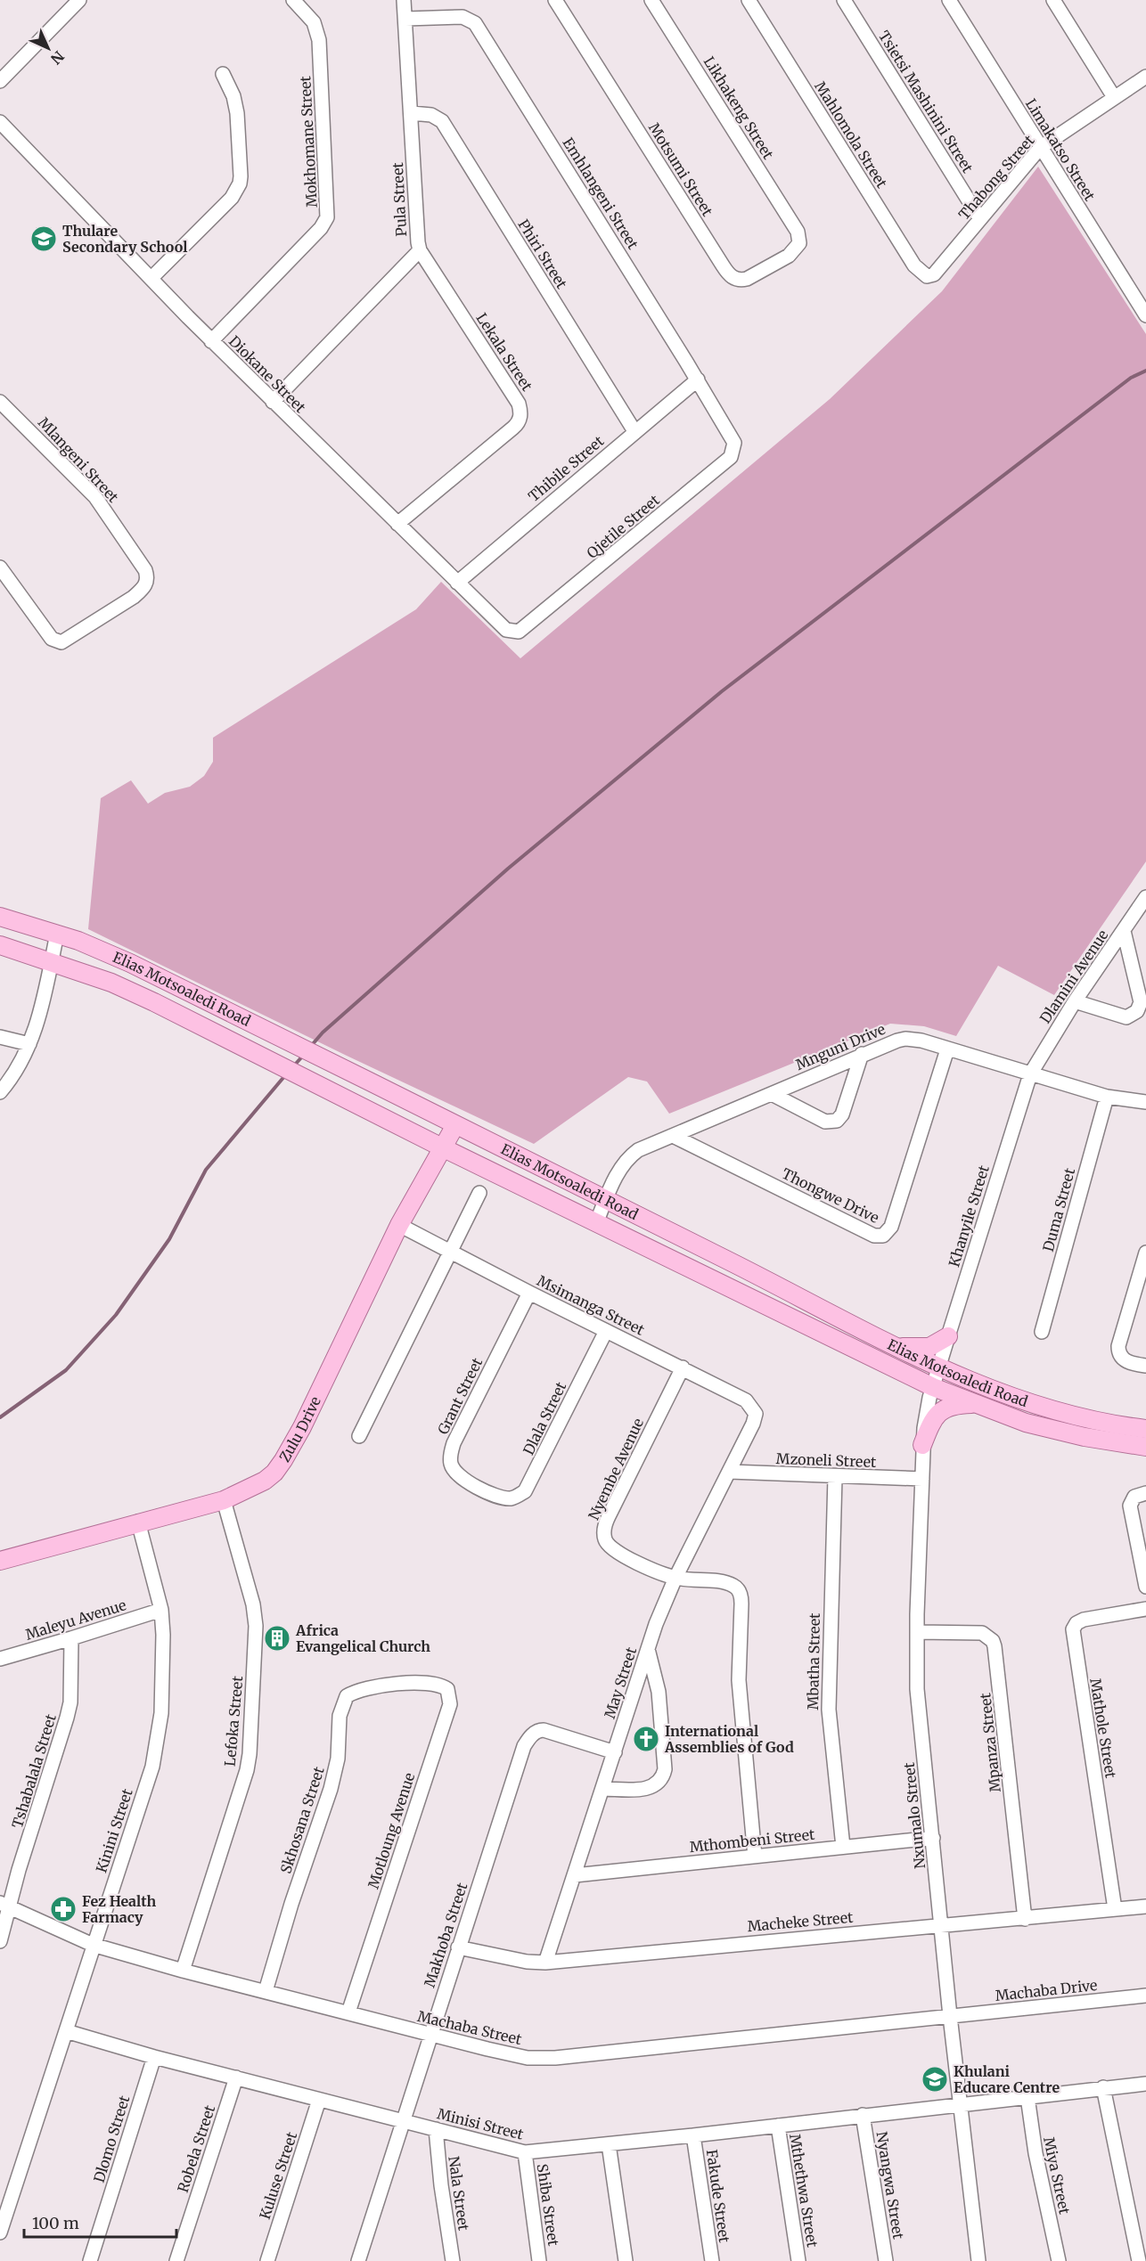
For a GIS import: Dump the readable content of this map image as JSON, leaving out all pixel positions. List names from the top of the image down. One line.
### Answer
{"streets":{"main road":["Elias Motsoaledi Road","Zulu Drive"],"street":["Tsietsi Mashinini Street","Likhakeng Street","Mahlomola Street","Mokhomane Street","Limakatso Street","Motsumi Street","Thabong Street","Emhlangeni Street","Pula Street","Phiri Street","Lekala Street","Diokane Street","Mlangeni Street","Thibile Street","Qjetile Street","Dlamini Avenue","Mnguni Drive","Thongwe Drive","Duma Street","Khanyile Street","Msimanga Street","Grant Street","Dlala Street","Mzoneli Street","Nyembe Avenue","Maleyu Avenue","Mbatha Street","May Street","Lefoka Street","Mathole Street","Mpanza Street","Tshabalala Street","Nxumalo Street","Skhosana Street","Kinini Street","Motloung Avenue","Mthombeni Street","Macheke Street","Makhoba Street","Machaba Drive","Machaba Street","Minisi Street","Dlomo Street","Robela Street","Kuluse Street","Miya Street","Nyangwa Street","Mthethwa Street","Nala Street","Fakude Street","Shiba Street"]},"crossings":[["Tsietsi Mashinini Street","Thabong Street"],["Likhakeng Street","Motsumi Street"],["Mahlomola Street","Thabong Street"],["Mokhomane Street","Diokane Street"],["Limakatso Street","Thabong Street"],["Emhlangeni Street","Pula Street"],["Emhlangeni Street","Thibile Street"],["Emhlangeni Street","Qjetile Street"],["Pula Street","Phiri Street"],["Pula Street","Lekala Street"],["Pula Street","Diokane Street"],["Phiri Street","Thibile Street"],["Lekala Street","Diokane Street"],["Diokane Street","Thibile Street"],["Diokane Street","Qjetile Street"],["Dlamini Avenue","Mnguni Drive"],["Dlamini Avenue","Khanyile Street"],["Elias Motsoaledi Road","Mnguni Drive"],["Elias Motsoaledi Road","Khanyile Street"],["Elias Motsoaledi Road","Zulu Drive"],["Elias Motsoaledi Road","Nxumalo Street"],["Mnguni Drive","Thongwe Drive"],["Mnguni Drive","Duma Street"],["Mnguni Drive","Khanyile Street"],["Khanyile Street","Nxumalo Street"],["Msimanga Street","Grant Street"],["Msimanga Street","Dlala Street"],["Msimanga Street","Zulu Drive"],["Msimanga Street","Nyembe Avenue"],["Msimanga Street","May Street"],["Grant Street","Dlala Street"],["Zulu Drive","Lefoka Street"],["Zulu Drive","Kinini Street"],["Mzoneli Street","Mbatha Street"],["Mzoneli Street","May Street"],["Mzoneli Street","Nxumalo Street"],["Nyembe Avenue","May Street"],["Nyembe Avenue","Mthombeni Street"],["Maleyu Avenue","Tshabalala Street"],["Maleyu Avenue","Kinini Street"],["Mbatha Street","Mthombeni Street"],["May Street","Mthombeni Street"],["May Street","Macheke Street"],["May Street","Makhoba Street"],["Lefoka Street","Machaba Street"],["Mathole Street","Macheke Street"],["Mpanza Street","Nxumalo Street"],["Mpanza Street","Macheke Street"],["Tshabalala Street","Machaba Street"],["Nxumalo Street","Mthombeni Street"],["Nxumalo Street","Macheke Street"],["Nxumalo Street","Machaba Drive"],["Nxumalo Street","Machaba Street"],["Nxumalo Street","Minisi Street"],["Skhosana Street","Motloung Avenue"],["Skhosana Street","Machaba Street"],["Kinini Street","Machaba Street"],["Kinini Street","Minisi Street"],["Motloung Avenue","Machaba Street"],["Macheke Street","Makhoba Street"],["Makhoba Street","Machaba Street"],["Makhoba Street","Minisi Street"],["Machaba Drive","Machaba Street"],["Minisi Street","Dlomo Street"],["Minisi Street","Robela Street"],["Minisi Street","Kuluse Street"],["Minisi Street","Miya Street"],["Minisi Street","Nyangwa Street"],["Minisi Street","Mthethwa Street"],["Minisi Street","Nala Street"],["Minisi Street","Fakude Street"],["Minisi Street","Shiba Street"]],"places":{"school or university":["Thulare Secondary School","Khulani Educare Centre"],"building":["Africa Evangelical Church"],"church":["International Assemblies of God"],"pharmacy":["Fez Health Farmacy"]},"scale_bar":"100 m","north":"bottom right"}
